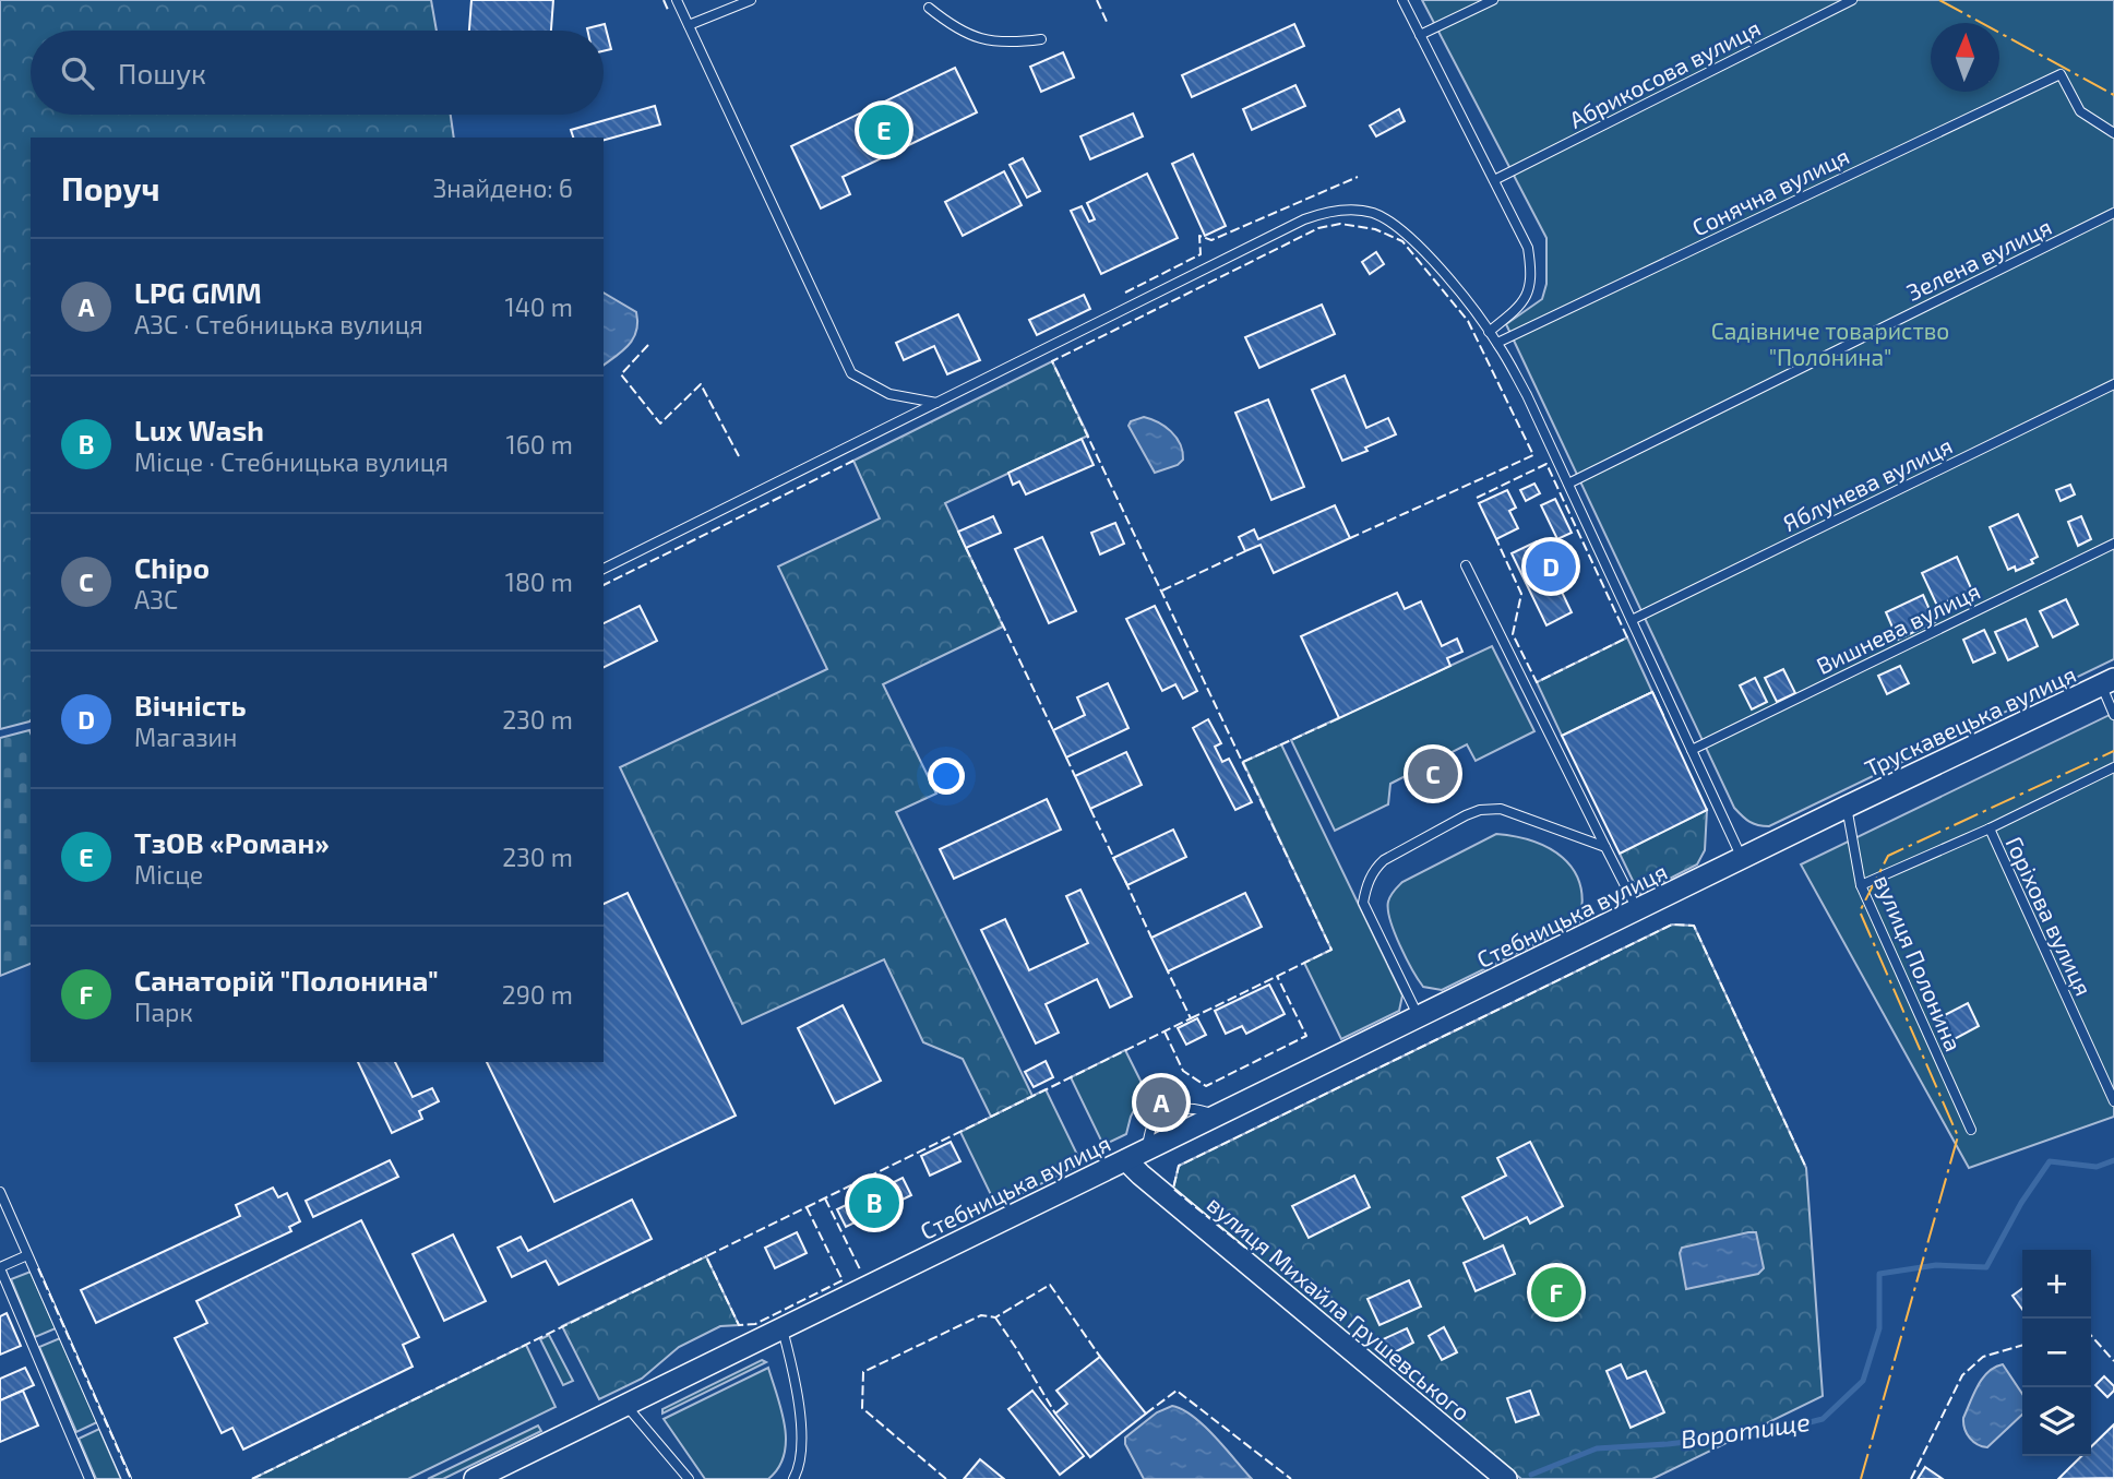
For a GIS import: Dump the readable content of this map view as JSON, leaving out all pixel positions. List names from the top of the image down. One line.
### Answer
{"streets":{"street":["Трускавецька вулиця","Стебницька вулиця","вулиця Михайла Грушевського"],"lane":["Абрикосова вулиця","Сонячна вулиця","Зелена вулиця","Яблунева вулиця","Вишнева вулиця","Горіхова вулиця","вулиця Полонина"]},"crossings":[["Трускавецька вулиця","Стебницька вулиця"],["Трускавецька вулиця","вулиця Полонина"],["Стебницька вулиця","вулиця Михайла Грушевського"]],"water":["Воротище"],"parks":["Садівниче товариство \"Полонина\""],"north":"top","page":{"search":"Пошук","pins":["E","D","C","A","B","F"],"heading":["Поруч","Знайдено: 6"],"list":[{"mark":"A","name":"LPG GMM","note":"АЗС · Стебницька вулиця","value":"140 m"},{"mark":"B","name":"Lux Wash","note":"Місце · Стебницька вулиця","value":"160 m"},{"mark":"C","name":"Chipo","note":"АЗС","value":"180 m"},{"mark":"D","name":"Вічність","note":"Магазин","value":"230 m"},{"mark":"E","name":"ТзОВ «Роман»","note":"Місце","value":"230 m"},{"mark":"F","name":"Санаторій \"Полонина\"","note":"Парк","value":"290 m"}],"map_buttons":["+","−"]}}
